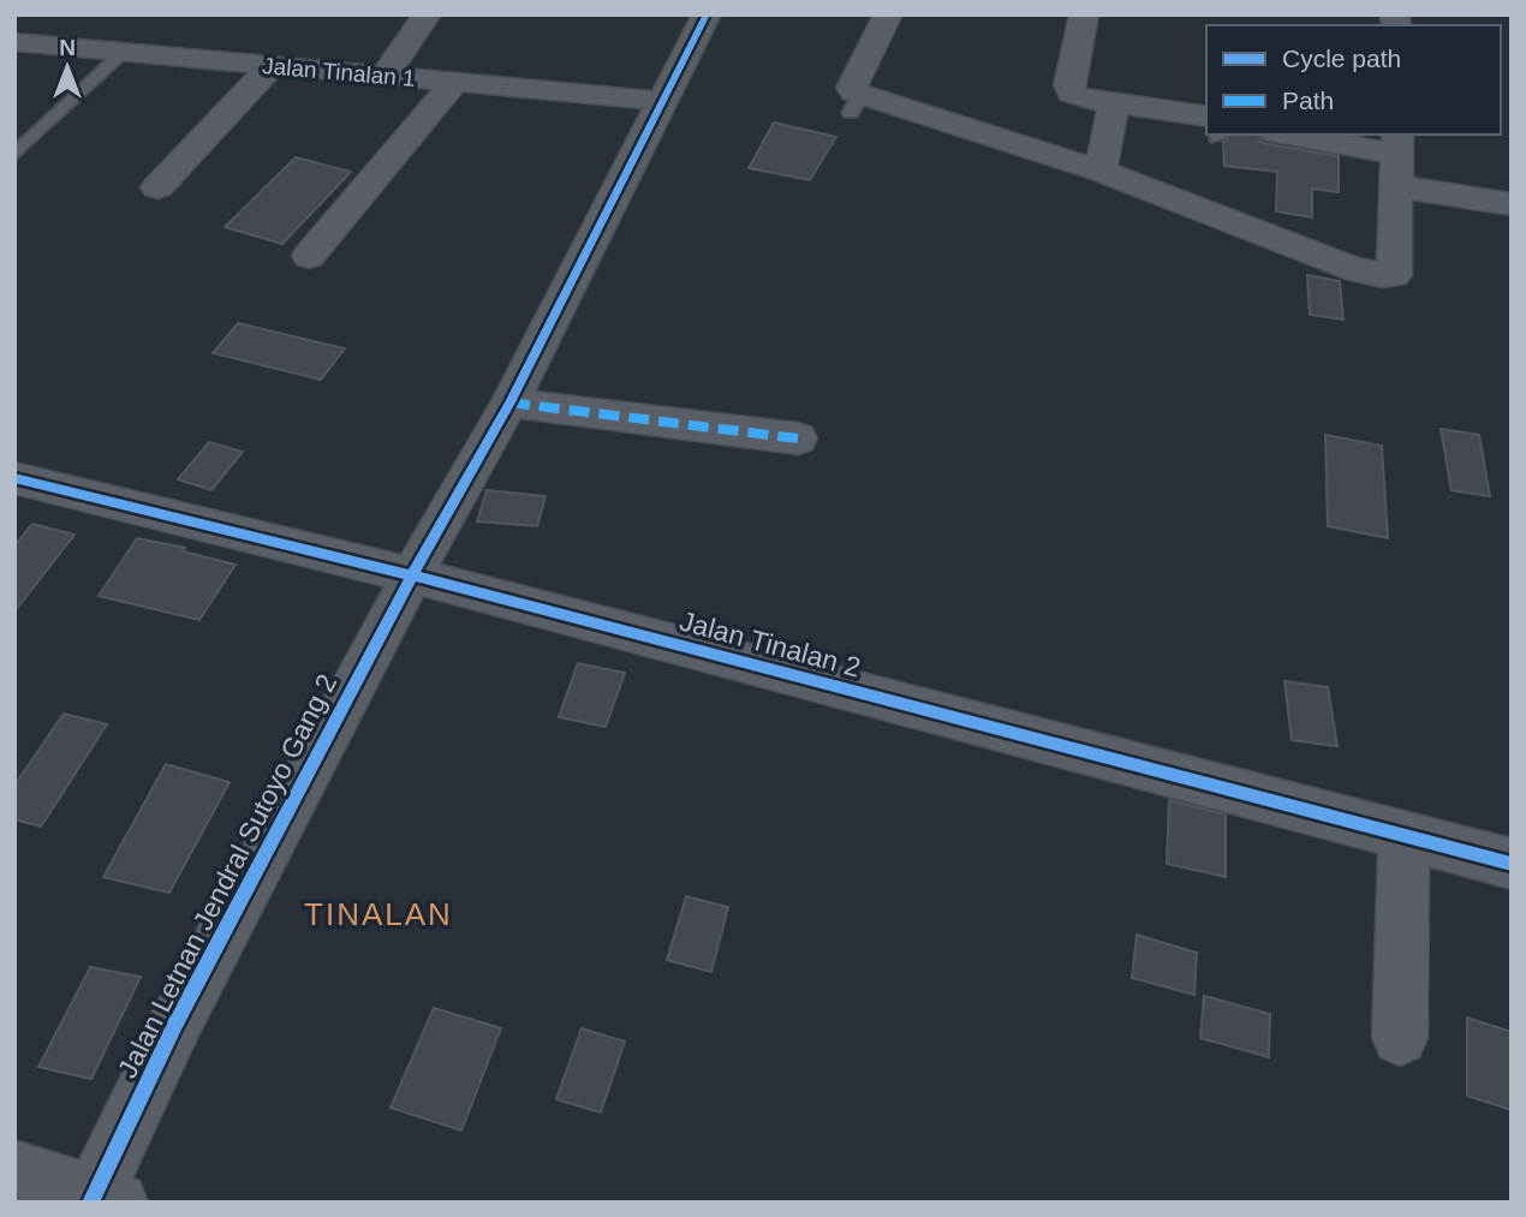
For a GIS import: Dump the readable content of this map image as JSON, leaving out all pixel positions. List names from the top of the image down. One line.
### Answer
{"streets":{"street":["Jalan Tinalan 1","Jalan Tinalan 2","Jalan Letnan Jendral Sutoyo Gang 2"]},"crossings":[["Jalan Tinalan 1","Jalan Letnan Jendral Sutoyo Gang 2"],["Jalan Tinalan 2","Jalan Letnan Jendral Sutoyo Gang 2"]],"districts":["TINALAN"],"legend":["Cycle path","Path"],"north":"top"}
